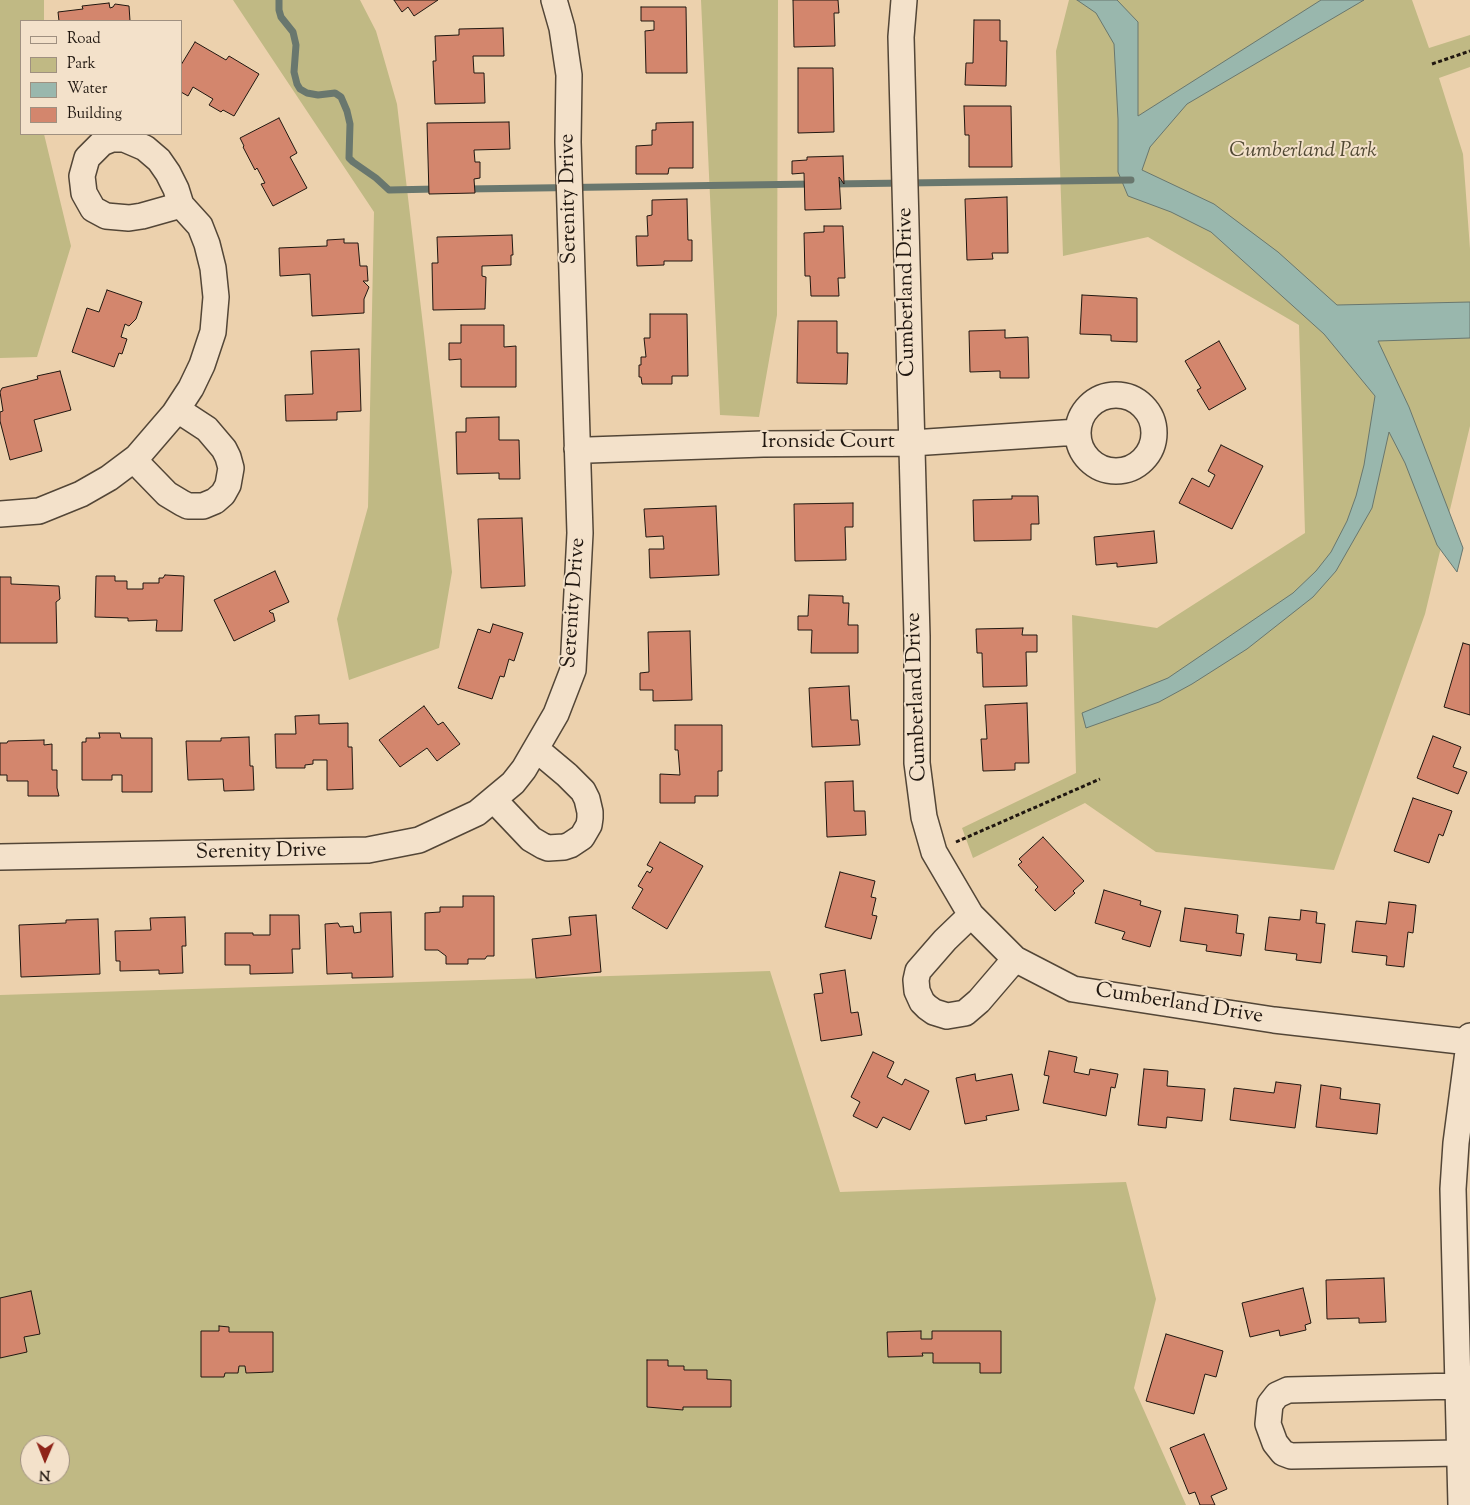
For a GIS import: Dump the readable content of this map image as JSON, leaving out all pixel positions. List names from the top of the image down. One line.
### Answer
{"streets":{"street":["Serenity Drive","Cumberland Drive","Ironside Court"]},"crossings":[["Serenity Drive","Ironside Court"],["Cumberland Drive","Ironside Court"]],"parks":["Cumberland Park"],"legend":["Road","Park","Water","Building"],"north":"bottom"}
